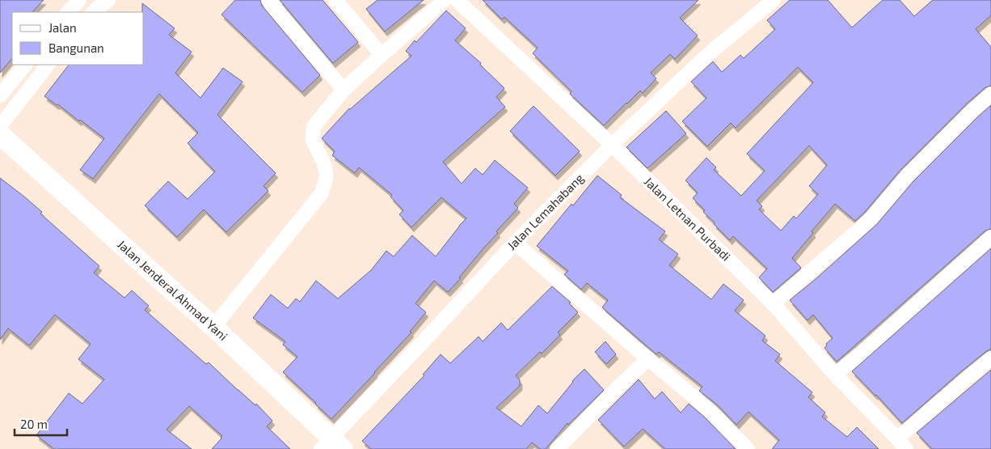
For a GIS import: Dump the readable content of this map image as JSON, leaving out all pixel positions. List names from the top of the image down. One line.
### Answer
{"streets":{"main road":["Jalan Jenderal Ahmad Yani"],"street":["Jalan Lemahabang","Jalan Letnan Purbadi"]},"crossings":[["Jalan Lemahabang","Jalan Letnan Purbadi"],["Jalan Lemahabang","Jalan Jenderal Ahmad Yani"]],"legend":["Jalan","Bangunan"],"scale_bar":"20 m"}
